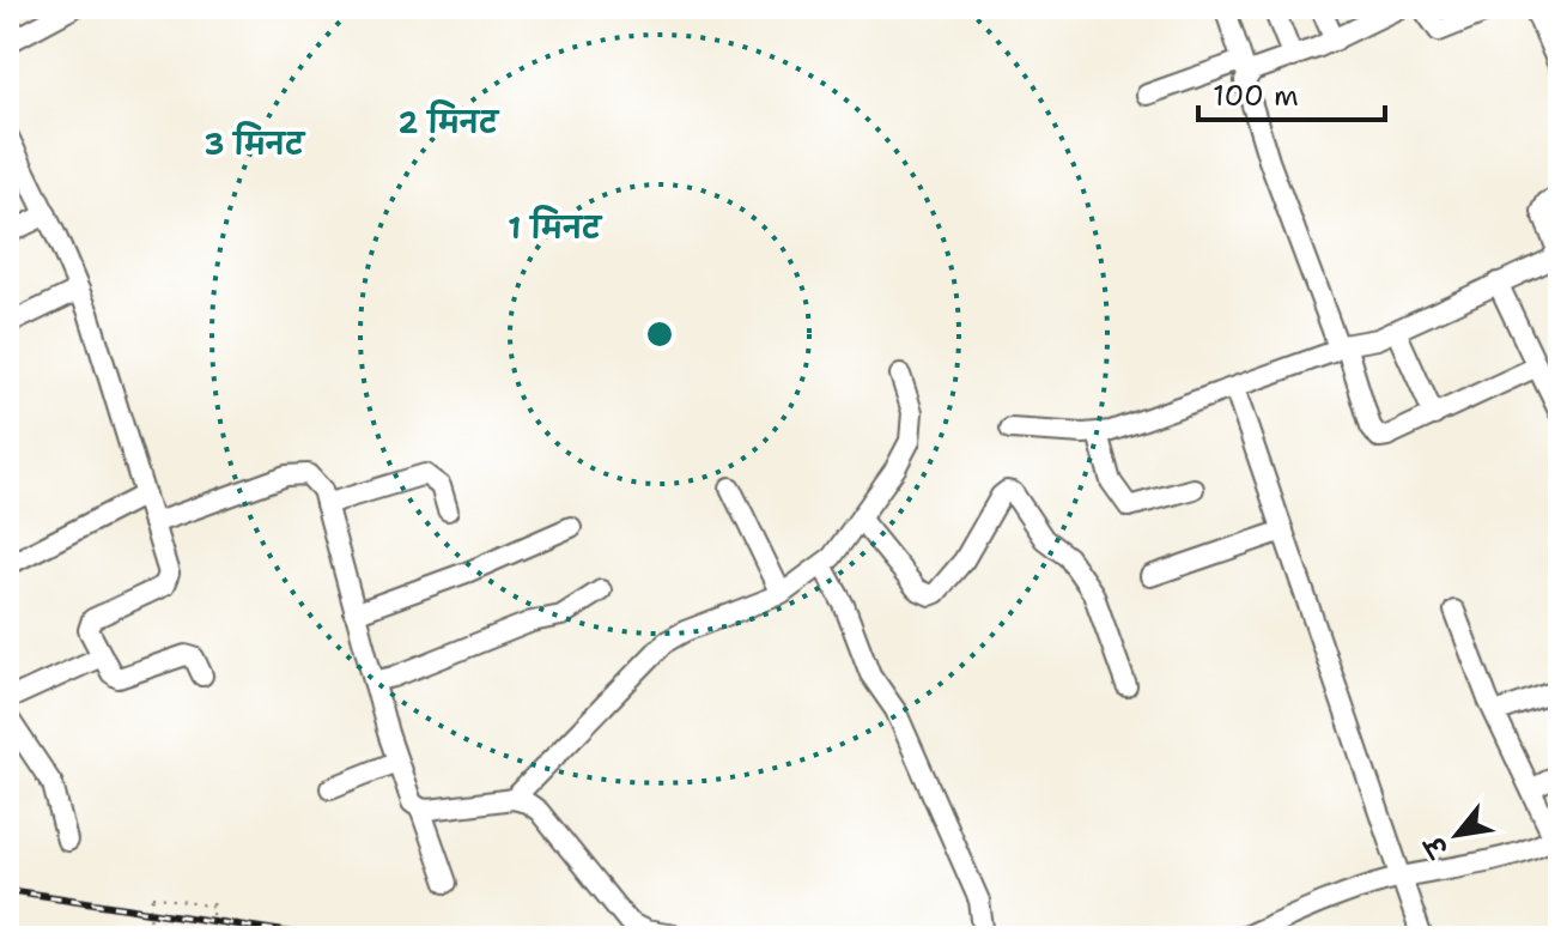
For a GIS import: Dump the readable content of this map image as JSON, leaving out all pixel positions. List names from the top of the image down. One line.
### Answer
{"scale_bar":"100 m","north":"bottom left","rings":["2 मिनट","3 मिनट","1 मिनट"]}
